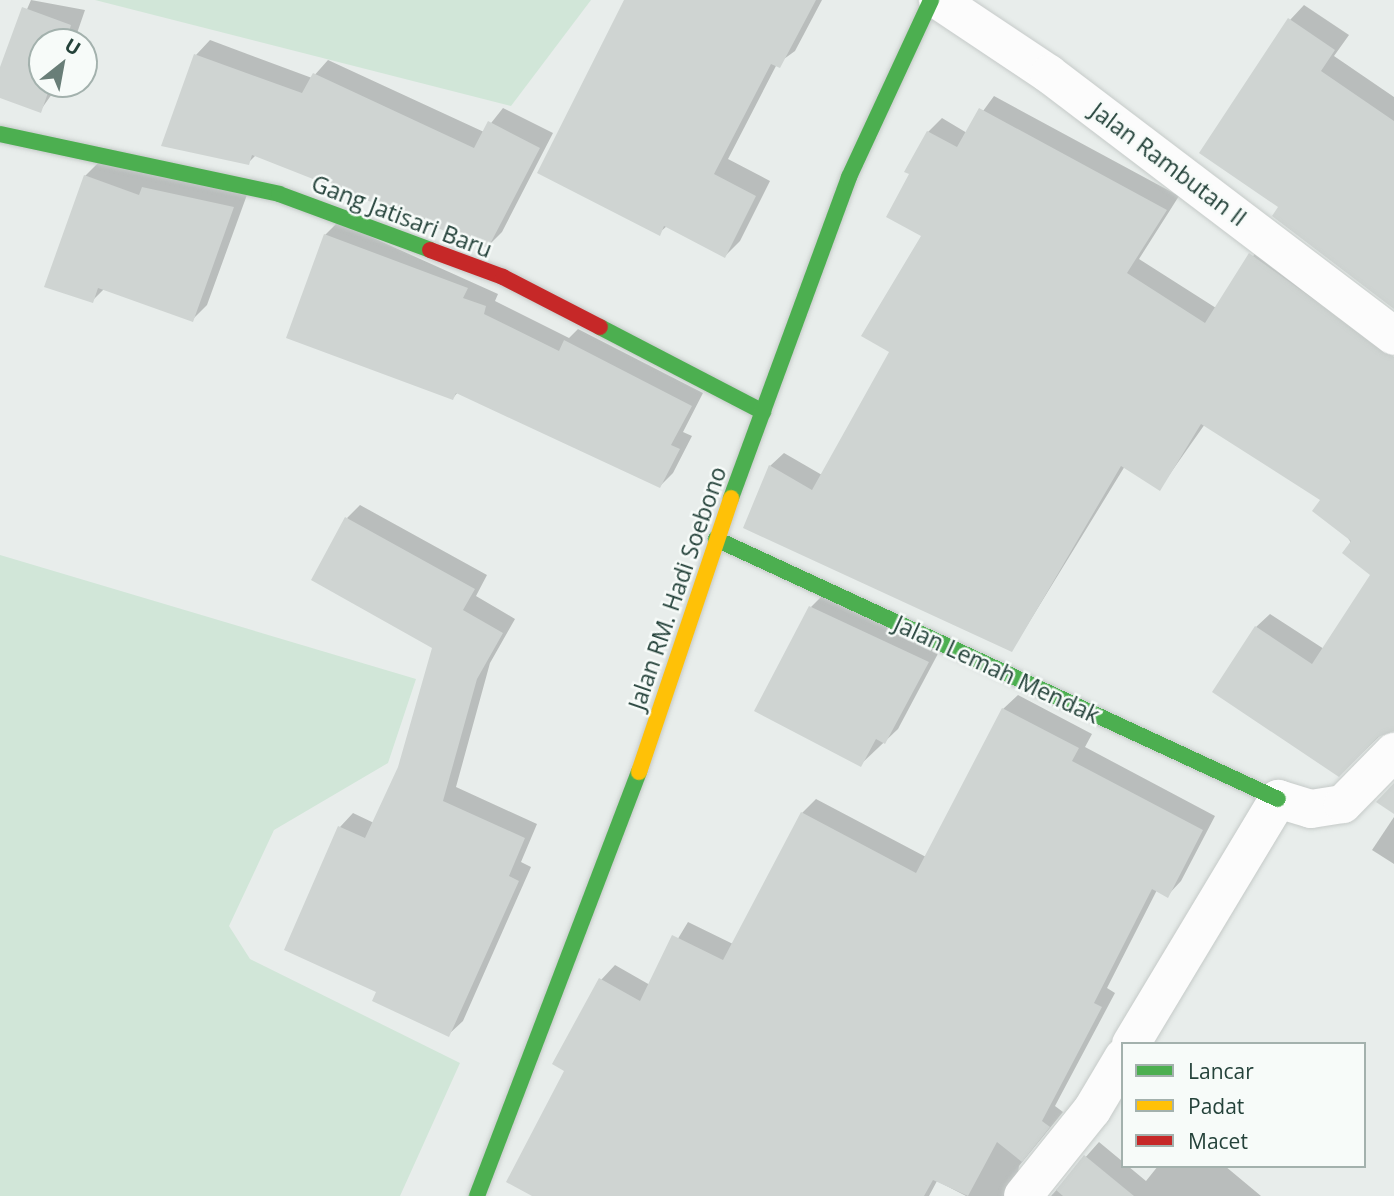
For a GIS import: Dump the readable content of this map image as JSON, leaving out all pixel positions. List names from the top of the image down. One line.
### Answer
{"streets":{"street":["Jalan Rambutan II","Gang Jatisari Baru","Jalan RM. Hadi Soebono","Jalan Lemah Mendak"]},"crossings":[["Gang Jatisari Baru","Jalan RM. Hadi Soebono"],["Jalan RM. Hadi Soebono","Jalan Lemah Mendak"]],"legend":["Lancar","Padat","Macet"],"north":"top right"}
